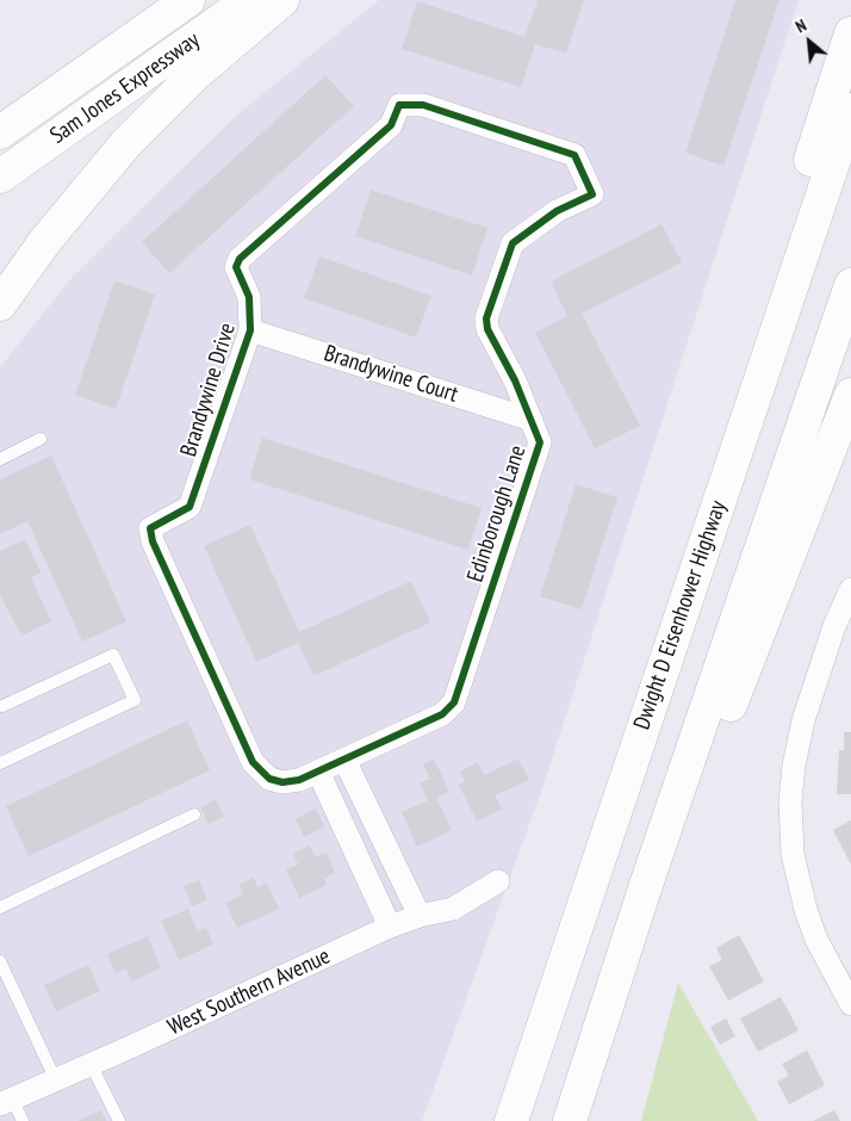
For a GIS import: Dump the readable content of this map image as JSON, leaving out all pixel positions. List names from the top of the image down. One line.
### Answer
{"streets":{"highway":["Sam Jones Expressway","Dwight D Eisenhower Highway"],"street":["Brandywine Court","Brandywine Drive","Edinborough Lane","West Southern Avenue"]},"crossings":[["Brandywine Court","Brandywine Drive"],["Brandywine Court","Edinborough Lane"],["Brandywine Drive","Edinborough Lane"]],"north":"top left"}
